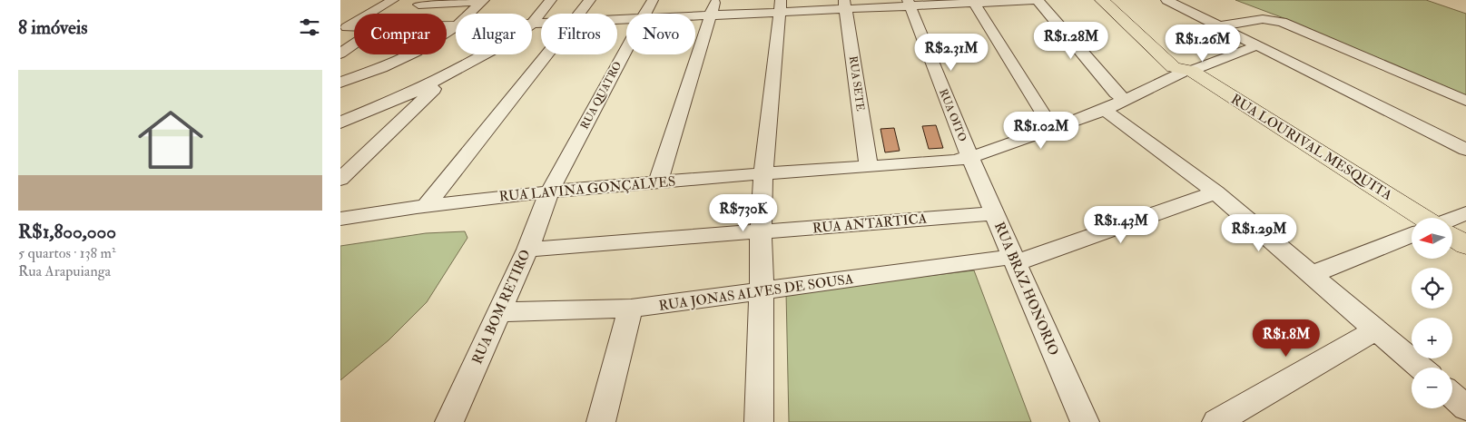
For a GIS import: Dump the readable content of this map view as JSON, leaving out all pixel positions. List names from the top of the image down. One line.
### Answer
{"streets":{"main road":["RUA LOURIVAL MESQUITA"],"street":["RUA SETE","RUA QUATRO","RUA OITO","RUA LAVINA GONÇALVES","RUA ANTARTICA","RUA BRAZ HONORIO","RUA JONAS ALVES DE SOUSA","RUA BOM RETIRO"]},"crossings":[["RUA SETE","RUA LAVINA GONÇALVES"],["RUA QUATRO","RUA LAVINA GONÇALVES"],["RUA QUATRO","RUA BOM RETIRO"],["RUA OITO","RUA LAVINA GONÇALVES"],["RUA OITO","RUA BRAZ HONORIO"],["RUA LOURIVAL MESQUITA","RUA LAVINA GONÇALVES"],["RUA LAVINA GONÇALVES","RUA BRAZ HONORIO"],["RUA LAVINA GONÇALVES","RUA BOM RETIRO"],["RUA ANTARTICA","RUA BRAZ HONORIO"],["RUA ANTARTICA","RUA BOM RETIRO"],["RUA BRAZ HONORIO","RUA JONAS ALVES DE SOUSA"],["RUA JONAS ALVES DE SOUSA","RUA BOM RETIRO"]],"north":"left","page":{"heading":"8 imóveis","chip":["Comprar","Alugar","Filtros","Novo"],"price":["R$1.28M","R$1.26M","R$2.31M","R$1.02M","R$730K","R$1.43M","R$1.29M","R$1.8M"],"list":[{"name":"R$1,800,000","note":"5 quartos · 138 m² · Rua Arapuianga"}],"map_buttons":["+","−"]}}
